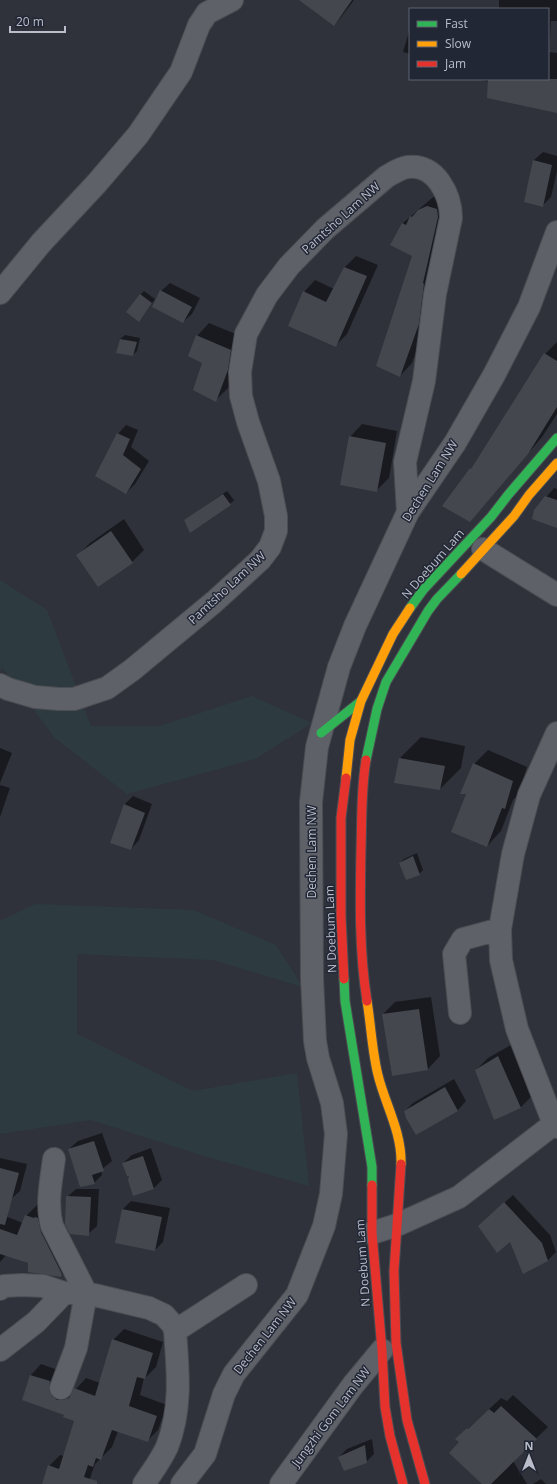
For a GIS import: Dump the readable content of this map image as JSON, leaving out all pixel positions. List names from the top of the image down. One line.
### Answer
{"streets":{"main road":["N Doebum Lam"],"street":["Pamtsho Lam NW","Dechen Lam NW","Jungzhi Gom Lam NW"]},"crossings":[["Pamtsho Lam NW","Dechen Lam NW"],["N Doebum Lam","Jungzhi Gom Lam NW"]],"legend":["Fast","Slow","Jam"],"scale_bar":"20 m","north":"top"}
